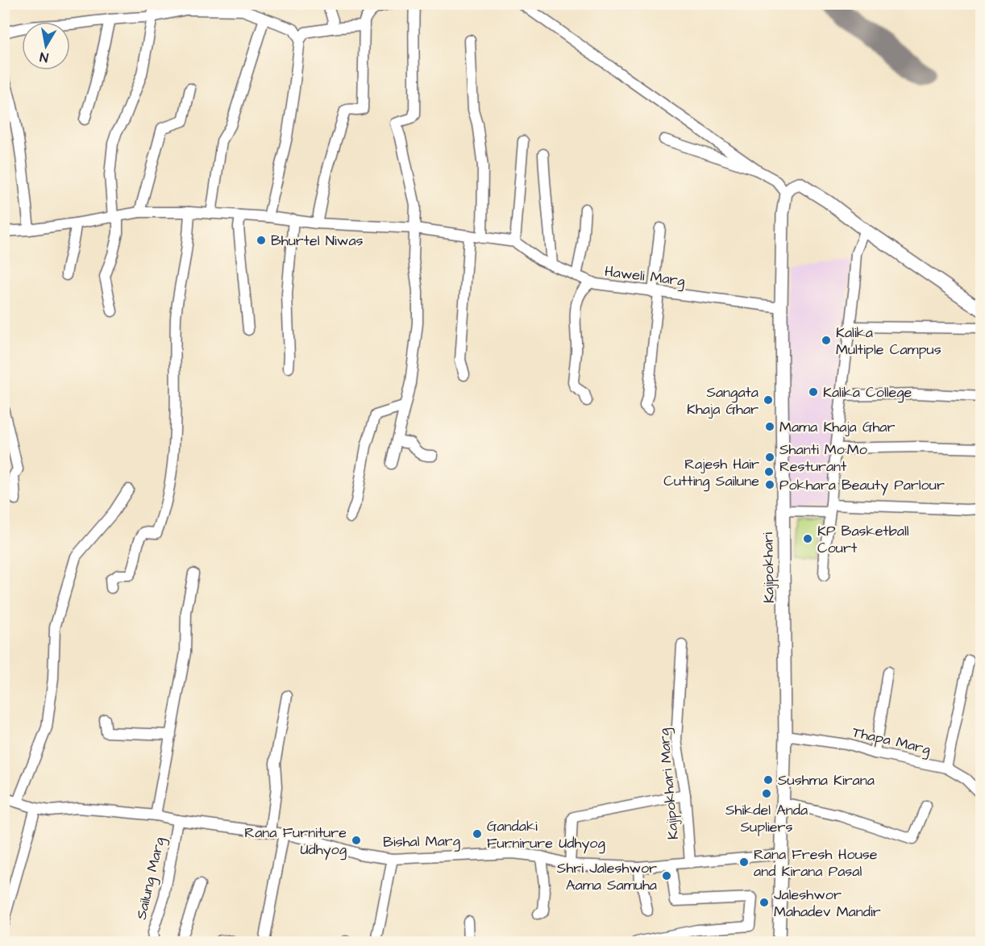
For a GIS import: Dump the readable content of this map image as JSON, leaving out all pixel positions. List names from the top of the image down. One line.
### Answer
{"streets":{"main road":["Kajipokhari"],"street":["Haweli Marg","Thapa Marg","Kajipokhari Marg","Bishal Marg","Sailung Marg"]},"crossings":[["Haweli Marg","Kajipokhari"],["Kajipokhari","Thapa Marg"],["Kajipokhari","Bishal Marg"],["Kajipokhari Marg","Bishal Marg"],["Bishal Marg","Sailung Marg"]],"places":["Bhurtel Niwas","Kalika Multiple Campus","Kalika College","Sangata Khaja Ghar","Mama Khaja Ghar","Shanti Mo:Mo Resturant","Rajesh Hair Cutting Sailune","Pokhara Beauty Parlour","KP Basketball Court","Sushma Kirana","Shikdel Anda Supliers","Gandaki Furnirure Udhyog","Rana Furniture Udhyog","Rana Fresh House and Kirana Pasal","Shri Jaleshwor Aama Samuha","Jaleshwor Mahadev Mandir"],"north":"bottom"}
